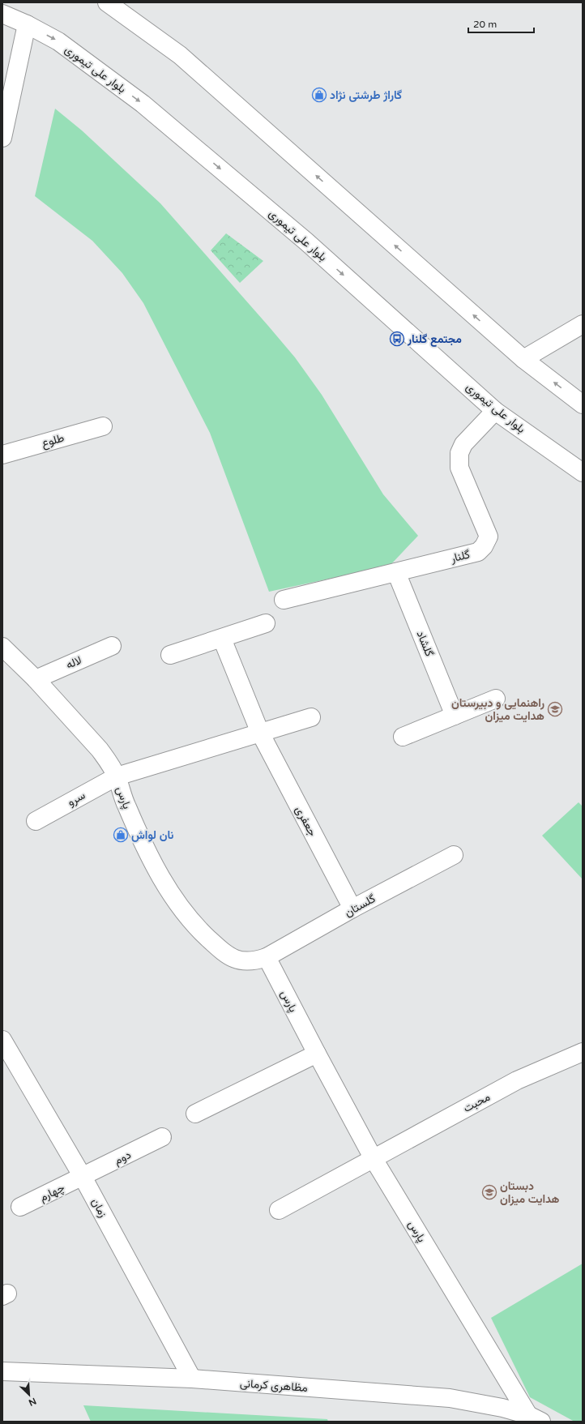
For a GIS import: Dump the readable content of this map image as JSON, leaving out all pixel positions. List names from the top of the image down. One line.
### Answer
{"streets":{"street":["بلوار علی تیموری","طلوع","گلنار","گلشاد","لاله","پارس","سرو","جعفری","گلستان","محبت","دوم","چهارم","زمان","مظاهری کرمانی"]},"crossings":[["بلوار علی تیموری","گلنار"],["گلنار","گلشاد"],["لاله","پارس"],["پارس","سرو"],["پارس","گلستان"],["پارس","محبت"],["پارس","مظاهری کرمانی"],["جعفری","گلستان"],["دوم","چهارم"],["دوم","زمان"],["چهارم","زمان"],["زمان","مظاهری کرمانی"]],"places":{"shop":["گاراژ طرشتی نژاد","نان لواش"],"bus stop":["مجتمع گلنار"],"school or university":["راهنمایی و دبیرستان هدایت میزان","دبستان هدایت میزان"]},"scale_bar":"20 m","north":"bottom right"}
